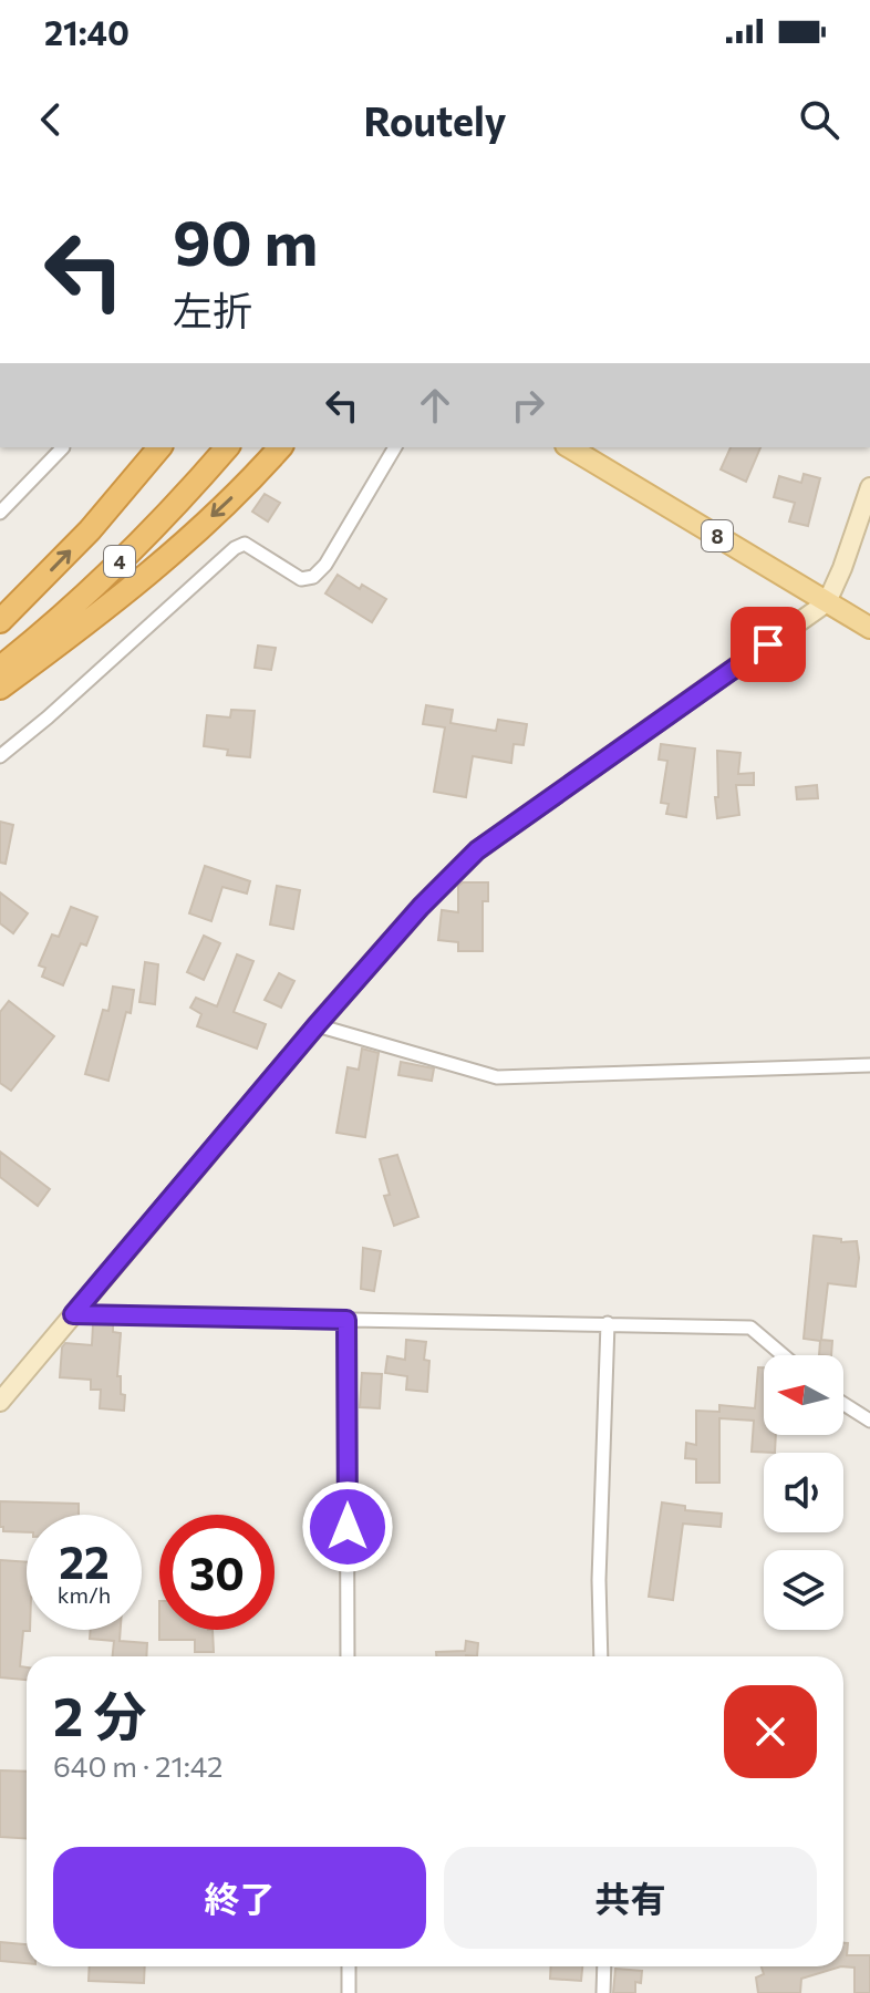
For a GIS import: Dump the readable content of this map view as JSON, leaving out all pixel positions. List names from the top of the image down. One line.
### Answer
{"streets":{"highway":["4"],"main road":["8"]},"north":"left","page":{"status":"21:40","header":"Routely","turn":["90 m","左折"],"speed":"22 km/h","limit":"30","heading":["2 分","640 m · 21:42"],"buttons":["終了","共有"]}}
